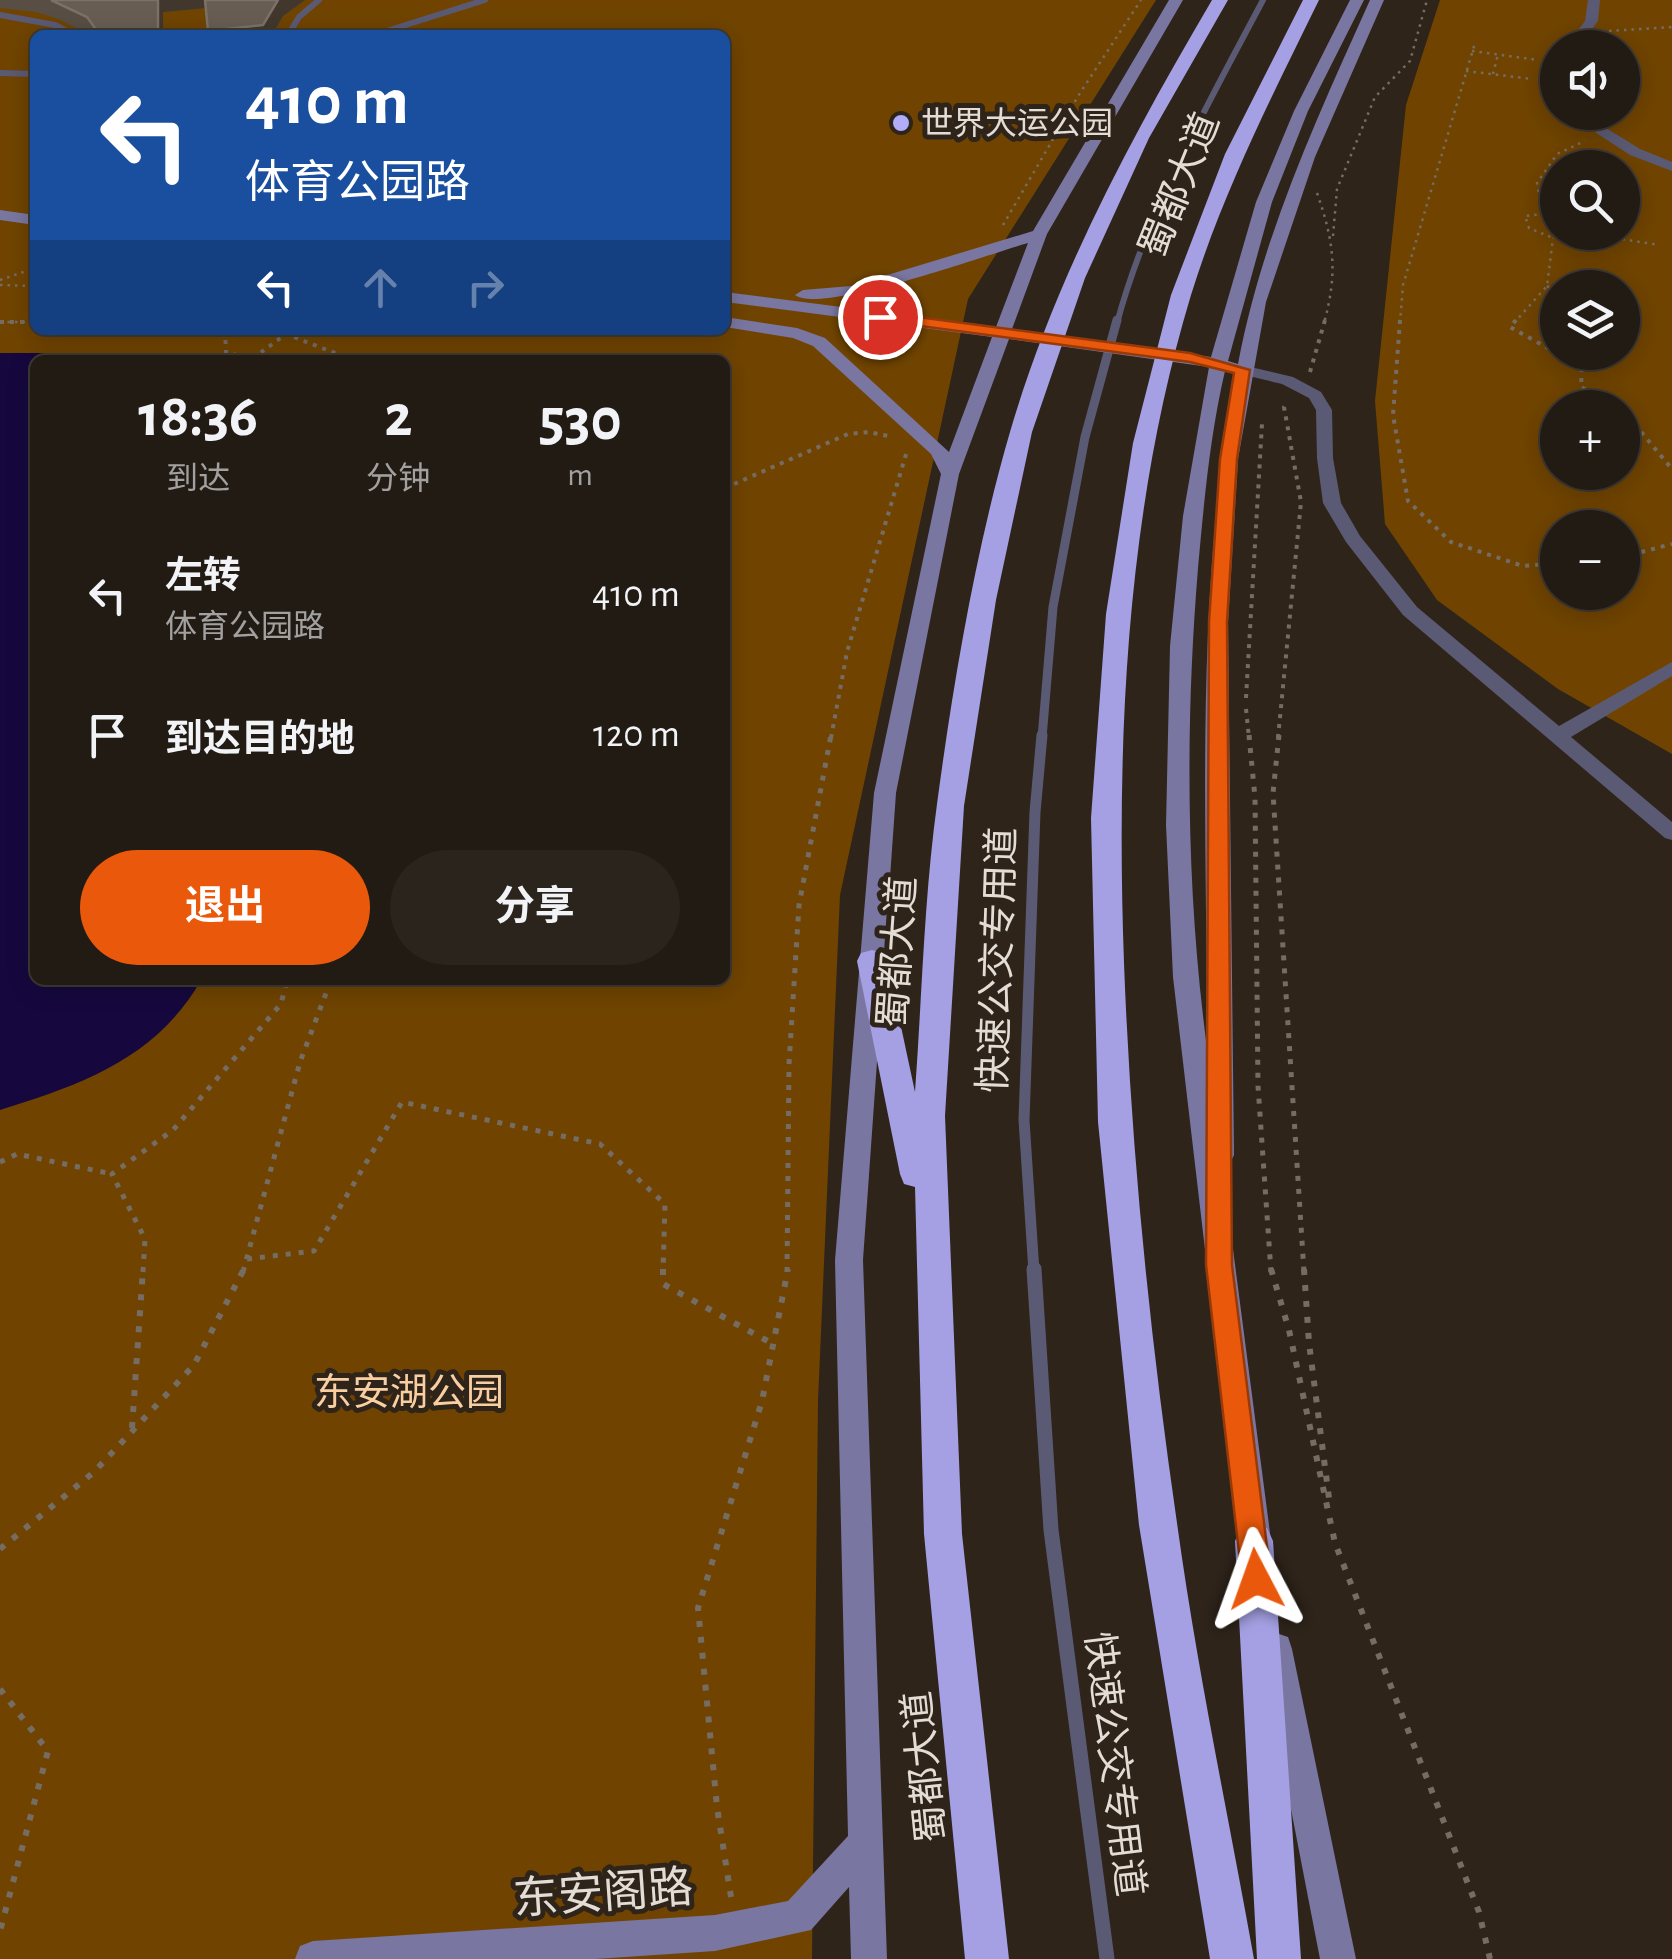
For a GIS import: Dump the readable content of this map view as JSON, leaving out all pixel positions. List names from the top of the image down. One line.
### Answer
{"streets":{"highway":["蜀都大道"],"main road":["东安阁路"],"lane":["快速公交专用道"]},"parks":["东安湖公园"],"places":["世界大运公园"],"page":{"map_buttons":["+","−"],"turn":["410 m","体育公园路"],"eta":["18:36","到达","2","分钟","530","m"],"list":[{"name":"左转","note":"体育公园路","value":"410 m"},{"name":"到达目的地","value":"120 m"}],"buttons":["退出","分享"]}}
